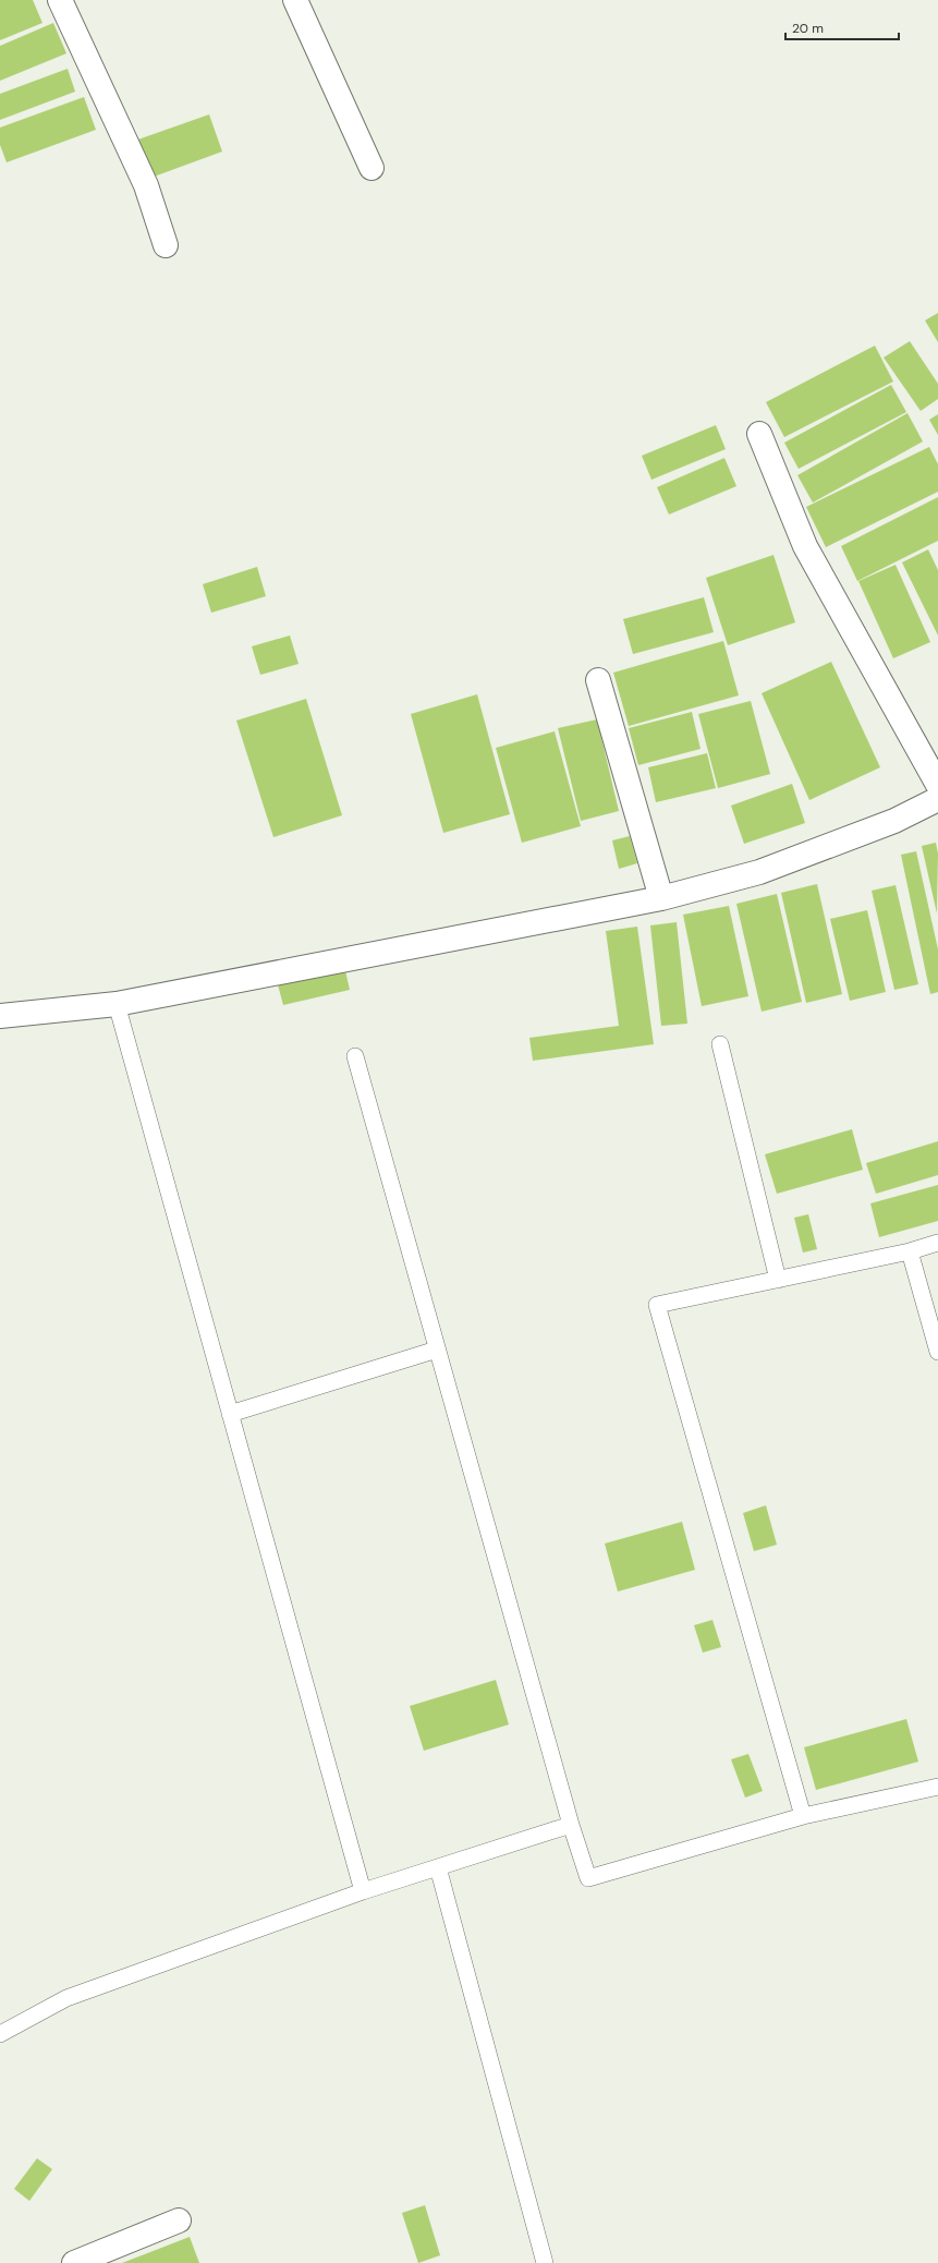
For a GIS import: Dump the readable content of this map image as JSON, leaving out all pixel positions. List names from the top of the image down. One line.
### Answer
{"scale_bar":"20 m"}
